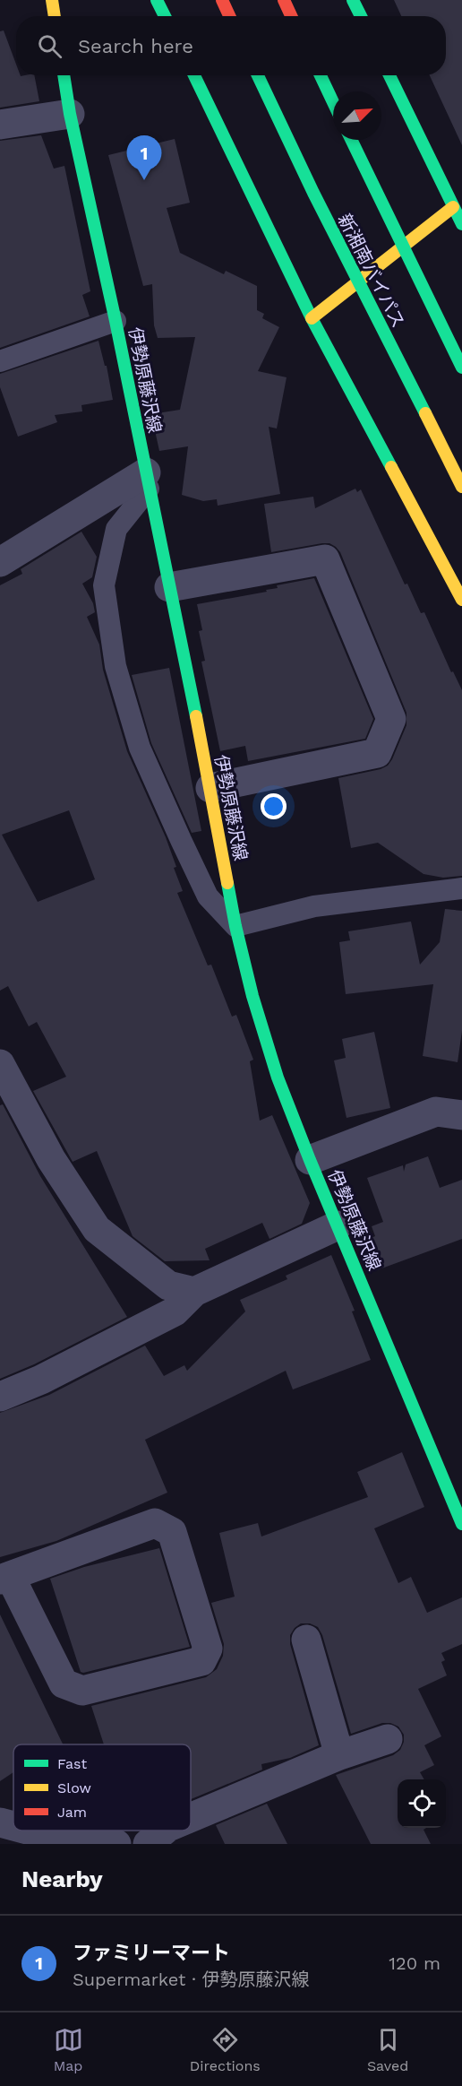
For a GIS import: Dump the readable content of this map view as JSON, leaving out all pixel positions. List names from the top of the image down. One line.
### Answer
{"streets":{"main road":["新湘南バイパス","伊勢原藤沢線"]},"legend":["Fast","Slow","Jam"],"north":"top right","page":{"search":"Search here","pins":"1","heading":"Nearby","list":[{"mark":"1","name":"ファミリーマート","note":"Supermarket · 伊勢原藤沢線","value":"120 m"}],"nav":["Map","Directions","Saved"]}}
